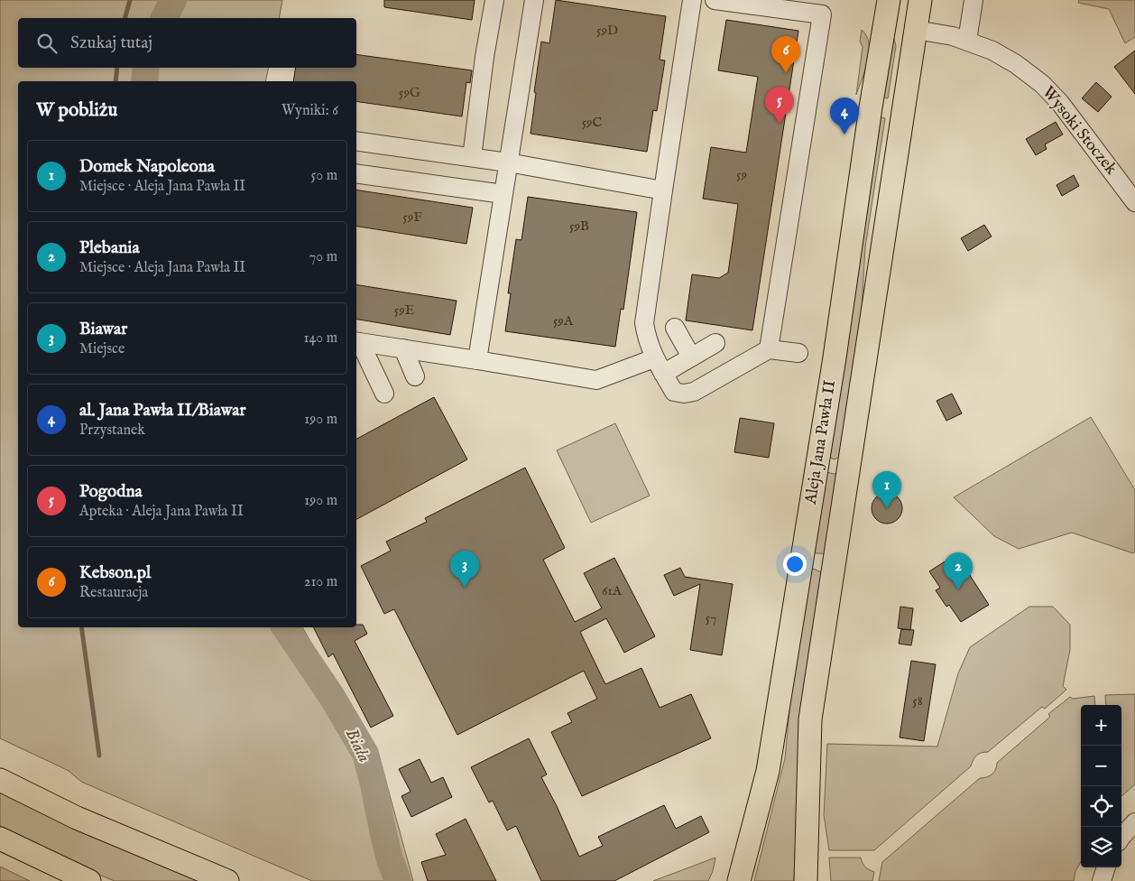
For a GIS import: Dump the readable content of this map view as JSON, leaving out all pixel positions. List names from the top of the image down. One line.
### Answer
{"streets":{"main road":["Aleja Jana Pawła II"],"street":["Wysoki Stoczek"]},"crossings":[["Wysoki Stoczek","Aleja Jana Pawła II"]],"water":["Biała"],"house_numbers":["59D","59G","59C","59","59F","59B","59E","59A","61A","57","58"],"page":{"search":"Szukaj tutaj","pins":["6","5","4","1","3","2"],"heading":["W pobliżu","Wyniki: 6"],"list":[{"mark":"1","name":"Domek Napoleona","note":"Miejsce · Aleja Jana Pawła II","value":"50 m"},{"mark":"2","name":"Plebania","note":"Miejsce · Aleja Jana Pawła II","value":"70 m"},{"mark":"3","name":"Biawar","note":"Miejsce","value":"140 m"},{"mark":"4","name":"al. Jana Pawła II/Biawar","note":"Przystanek","value":"190 m"},{"mark":"5","name":"Pogodna","note":"Apteka · Aleja Jana Pawła II","value":"190 m"},{"mark":"6","name":"Kebson.pl","note":"Restauracja","value":"210 m"}],"map_buttons":["+","−"]}}
